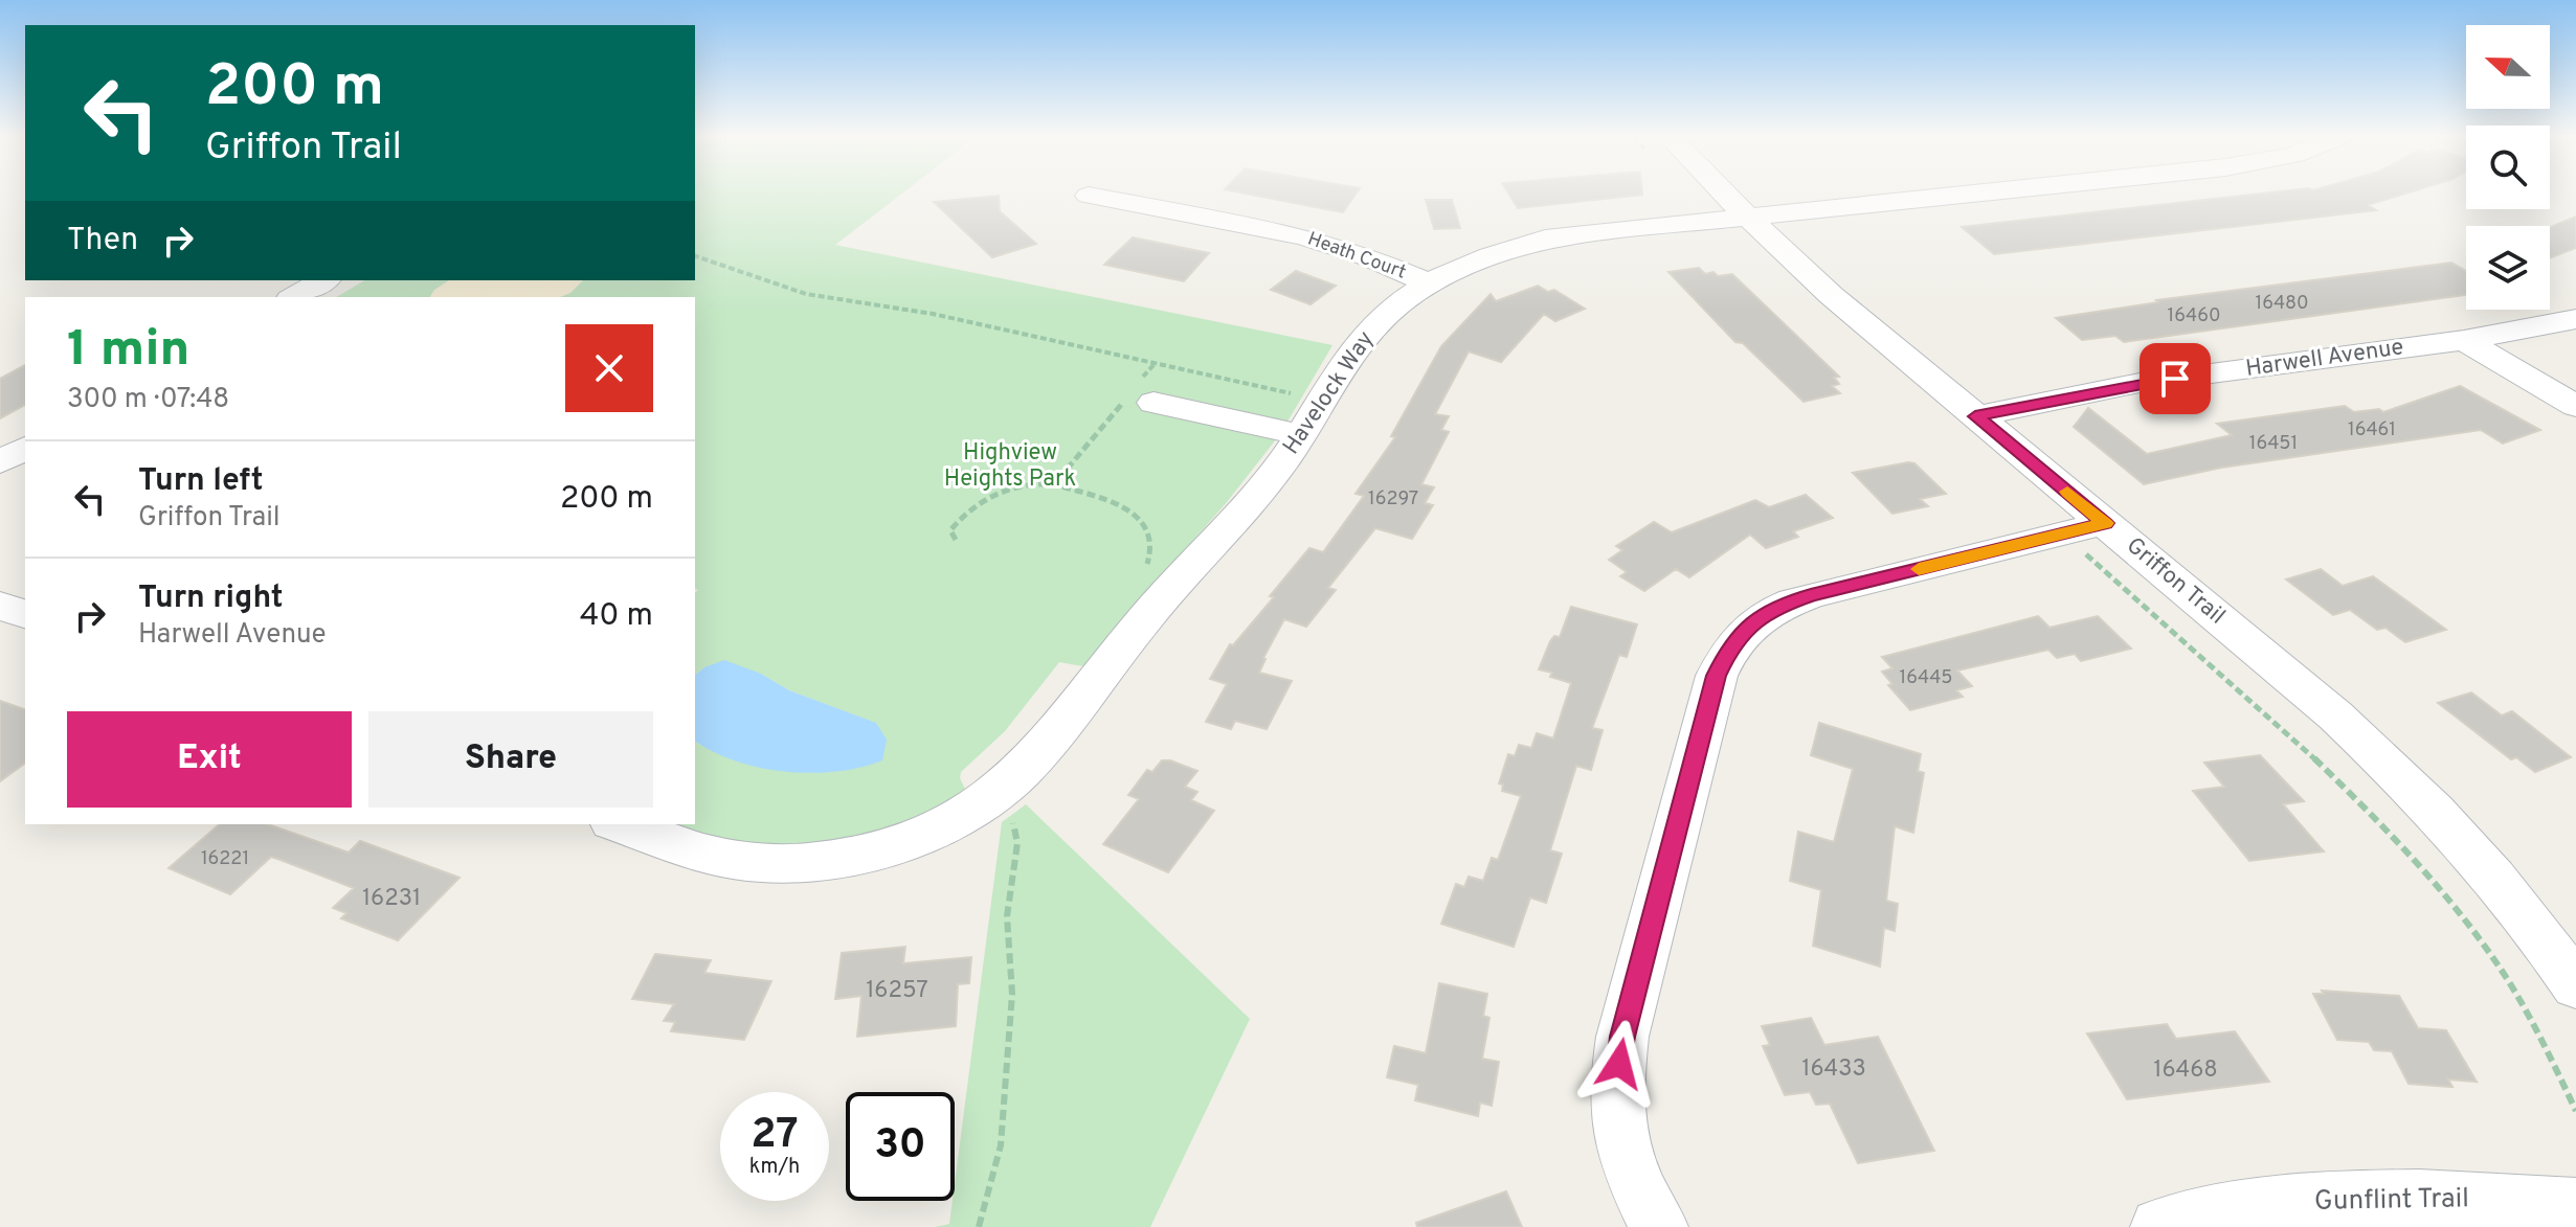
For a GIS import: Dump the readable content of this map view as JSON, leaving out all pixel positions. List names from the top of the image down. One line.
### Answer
{"streets":{"street":["Heath Court","Harwell Avenue","Havelock Way","Griffon Trail","Gunflint Trail"]},"crossings":[["Heath Court","Havelock Way"],["Harwell Avenue","Griffon Trail"],["Havelock Way","Griffon Trail"]],"parks":["Highview Heights Park"],"house_numbers":["16480","16460","16461","16451","16297","16445","16221","16231","16257","16433","16468"],"north":"left","page":{"turn":["200 m","Griffon Trail"],"then":"Then","heading":["1 min","300 m · 07:48"],"list":[{"name":"Turn left","note":"Griffon Trail","value":"200 m"},{"name":"Turn right","note":"Harwell Avenue","value":"40 m"}],"buttons":["Exit","Share"],"speed":"27 km/h","limit":"30"}}
